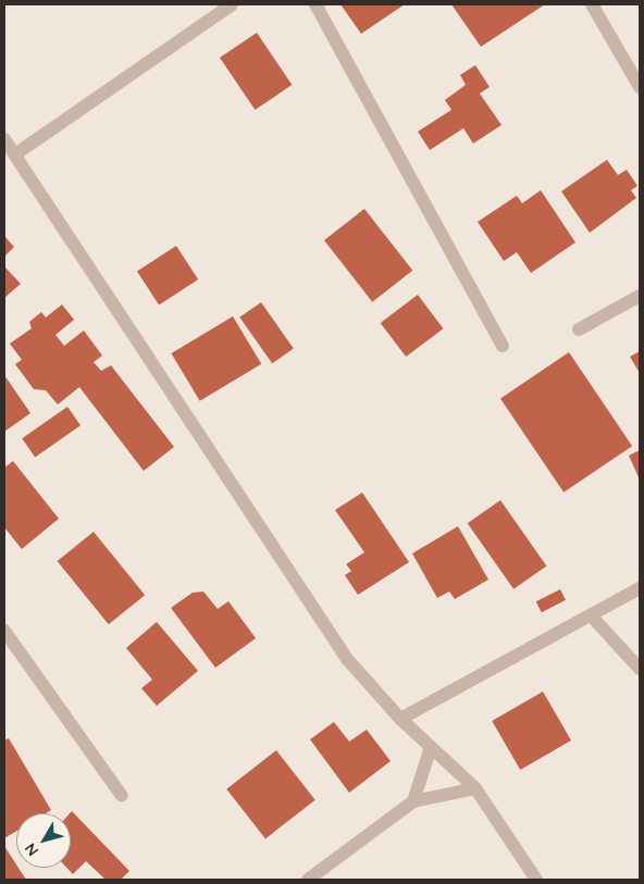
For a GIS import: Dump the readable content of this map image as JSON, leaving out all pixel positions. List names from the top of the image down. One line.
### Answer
{"north":"bottom left"}
